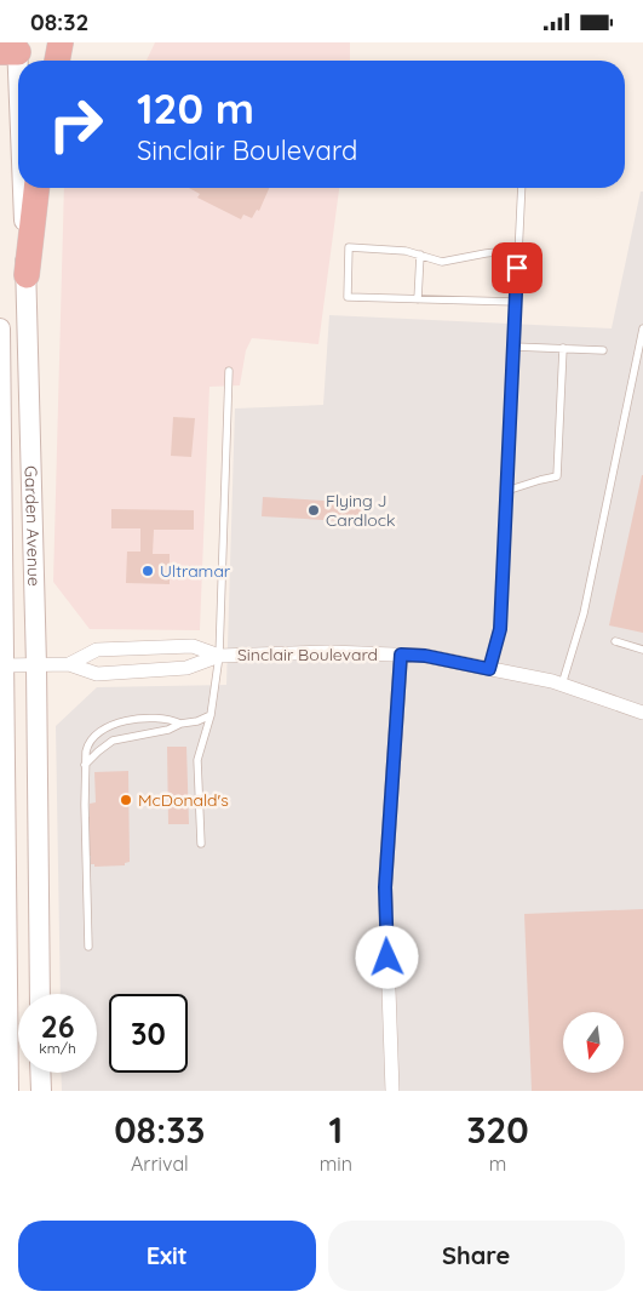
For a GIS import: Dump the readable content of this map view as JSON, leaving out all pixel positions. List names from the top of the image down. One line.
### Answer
{"streets":{"main road":["Garden Avenue"],"street":["Sinclair Boulevard"]},"crossings":[["Garden Avenue","Sinclair Boulevard"]],"places":["Flying J Cardlock","Ultramar","McDonald's"],"north":"bottom","page":{"status":"08:32","turn":["120 m","Sinclair Boulevard"],"speed":"26 km/h","limit":"30","eta":["08:33","Arrival","1","min","320","m"],"buttons":["Exit","Share"]}}
